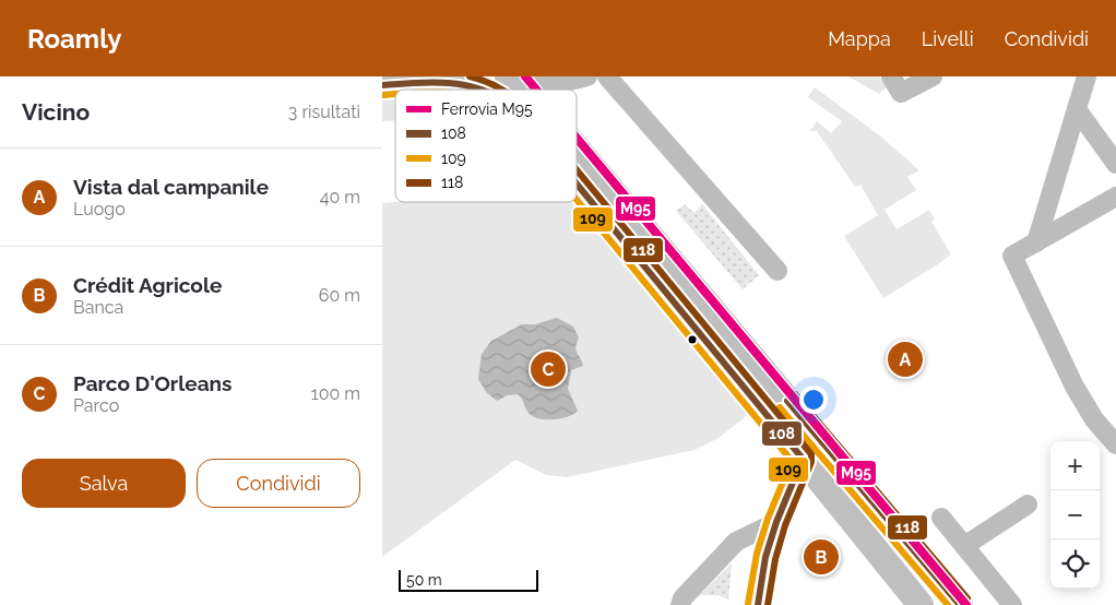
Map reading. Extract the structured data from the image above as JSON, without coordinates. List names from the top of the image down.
{
  "lines": [
    "rail line M95",
    "transit line 118",
    "transit line 108",
    "transit line 109"
  ],
  "legend": [
    "Ferrovia M95",
    "108",
    "109",
    "118"
  ],
  "scale_bar": "50 m",
  "page": {
    "header": "Roamly",
    "nav": ["Mappa", "Livelli", "Condividi"],
    "heading": ["Vicino", "3 risultati"],
    "list": [
      {
        "mark": "A",
        "name": "Vista dal campanile",
        "note": "Luogo",
        "value": "40 m"
      },
      {
        "mark": "B",
        "name": "Crédit Agricole",
        "note": "Banca",
        "value": "60 m"
      },
      {
        "mark": "C",
        "name": "Parco D'Orleans",
        "note": "Parco",
        "value": "100 m"
      }
    ],
    "pins": ["A", "C", "B"],
    "map_buttons": ["+", "−"],
    "buttons": ["Salva", "Condividi"],
    "scale": "50 m"
  }
}
